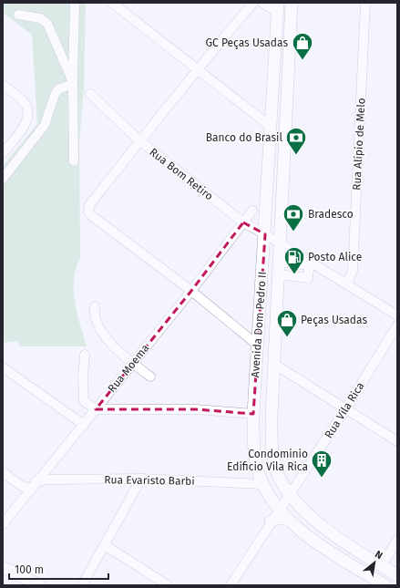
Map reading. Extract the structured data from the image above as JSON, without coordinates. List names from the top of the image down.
{
  "streets": {
    "main road": ["Avenida Dom Pedro II"],
    "street": [
      "Rua Alípio de Melo",
      "Rua Bom Retiro",
      "Rua Moema",
      "Rua Vila Rica",
      "Rua Evaristo Barbi"
    ]
  },
  "crossings": [
    ["Rua Alípio de Melo", "Rua Bom Retiro"],
    ["Rua Bom Retiro", "Avenida Dom Pedro II"],
    ["Rua Bom Retiro", "Rua Moema"],
    ["Avenida Dom Pedro II", "Rua Vila Rica"],
    ["Avenida Dom Pedro II", "Rua Evaristo Barbi"],
    ["Rua Moema", "Rua Evaristo Barbi"]
  ],
  "places": {
    "shop": ["GC Peças Usadas", "Peças Usadas"],
    "bank": ["Banco do Brasil", "Bradesco"],
    "fuel station": ["Posto Alice"],
    "building": ["Condominio Edificio Vila Rica"]
  },
  "scale_bar": "100 m",
  "north": "top right"
}
